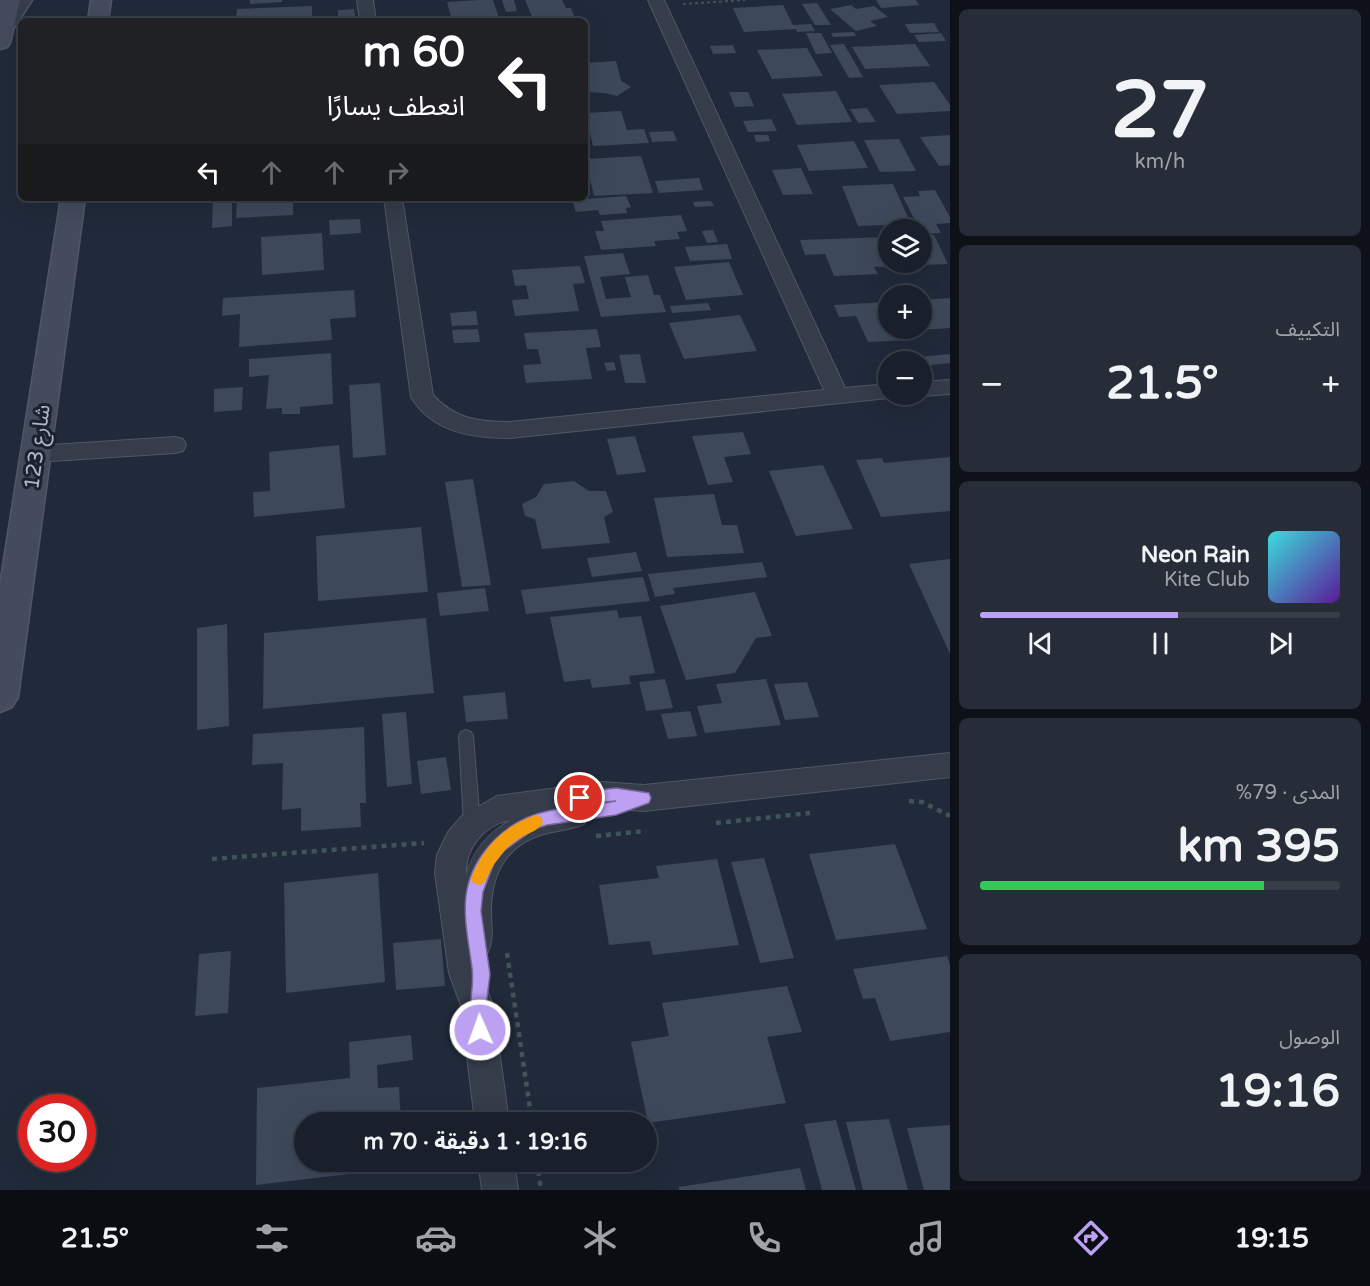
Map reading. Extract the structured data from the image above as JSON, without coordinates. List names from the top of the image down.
{
  "streets": {
    "main road": ["شارع 123"]
  },
  "page": {
    "tile": [
      ["27", "km/h"],
      "التكييف",
      ["المدى · 79%", "395 km"],
      ["الوصول", "19:16"]
    ],
    "turn": ["60 m", "انعطف يسارًا"],
    "map_buttons": ["+", "−"],
    "heat": ["−", "21.5°", "+"],
    "song": ["Neon Rain", "Kite Club"],
    "limit": "30",
    "trip": "19:16 · 1 دقيقة · 70 m",
    "tabs": ["19:15", "21.5°"]
  }
}
